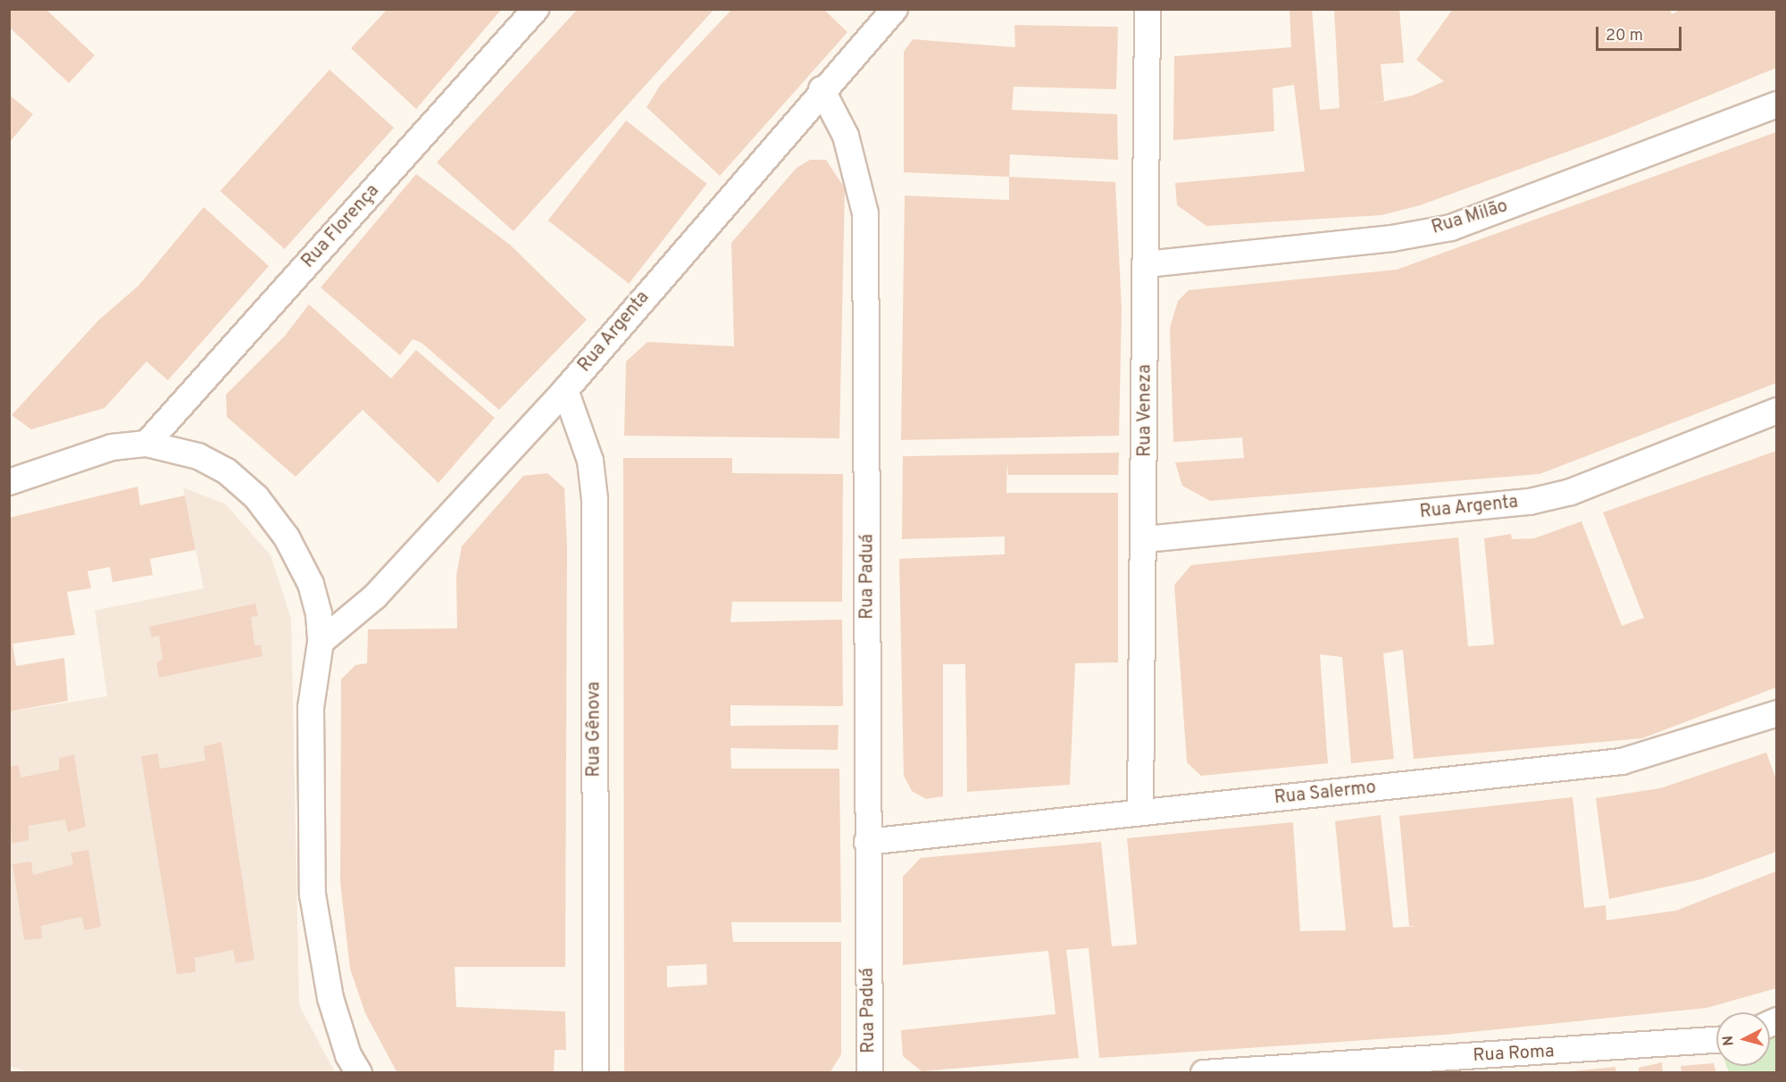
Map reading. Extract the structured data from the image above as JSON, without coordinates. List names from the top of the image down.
{
  "streets": {
    "street": [
      "Rua Milão",
      "Rua Florença",
      "Rua Argenta",
      "Rua Veneza",
      "Rua Paduá",
      "Rua Gênova",
      "Rua Salermo",
      "Rua Roma"
    ]
  },
  "crossings": [
    ["Rua Milão", "Rua Veneza"],
    ["Rua Argenta", "Rua Veneza"],
    ["Rua Argenta", "Rua Paduá"],
    ["Rua Argenta", "Rua Gênova"],
    ["Rua Veneza", "Rua Salermo"],
    ["Rua Paduá", "Rua Salermo"]
  ],
  "scale_bar": "20 m",
  "north": "left"
}
